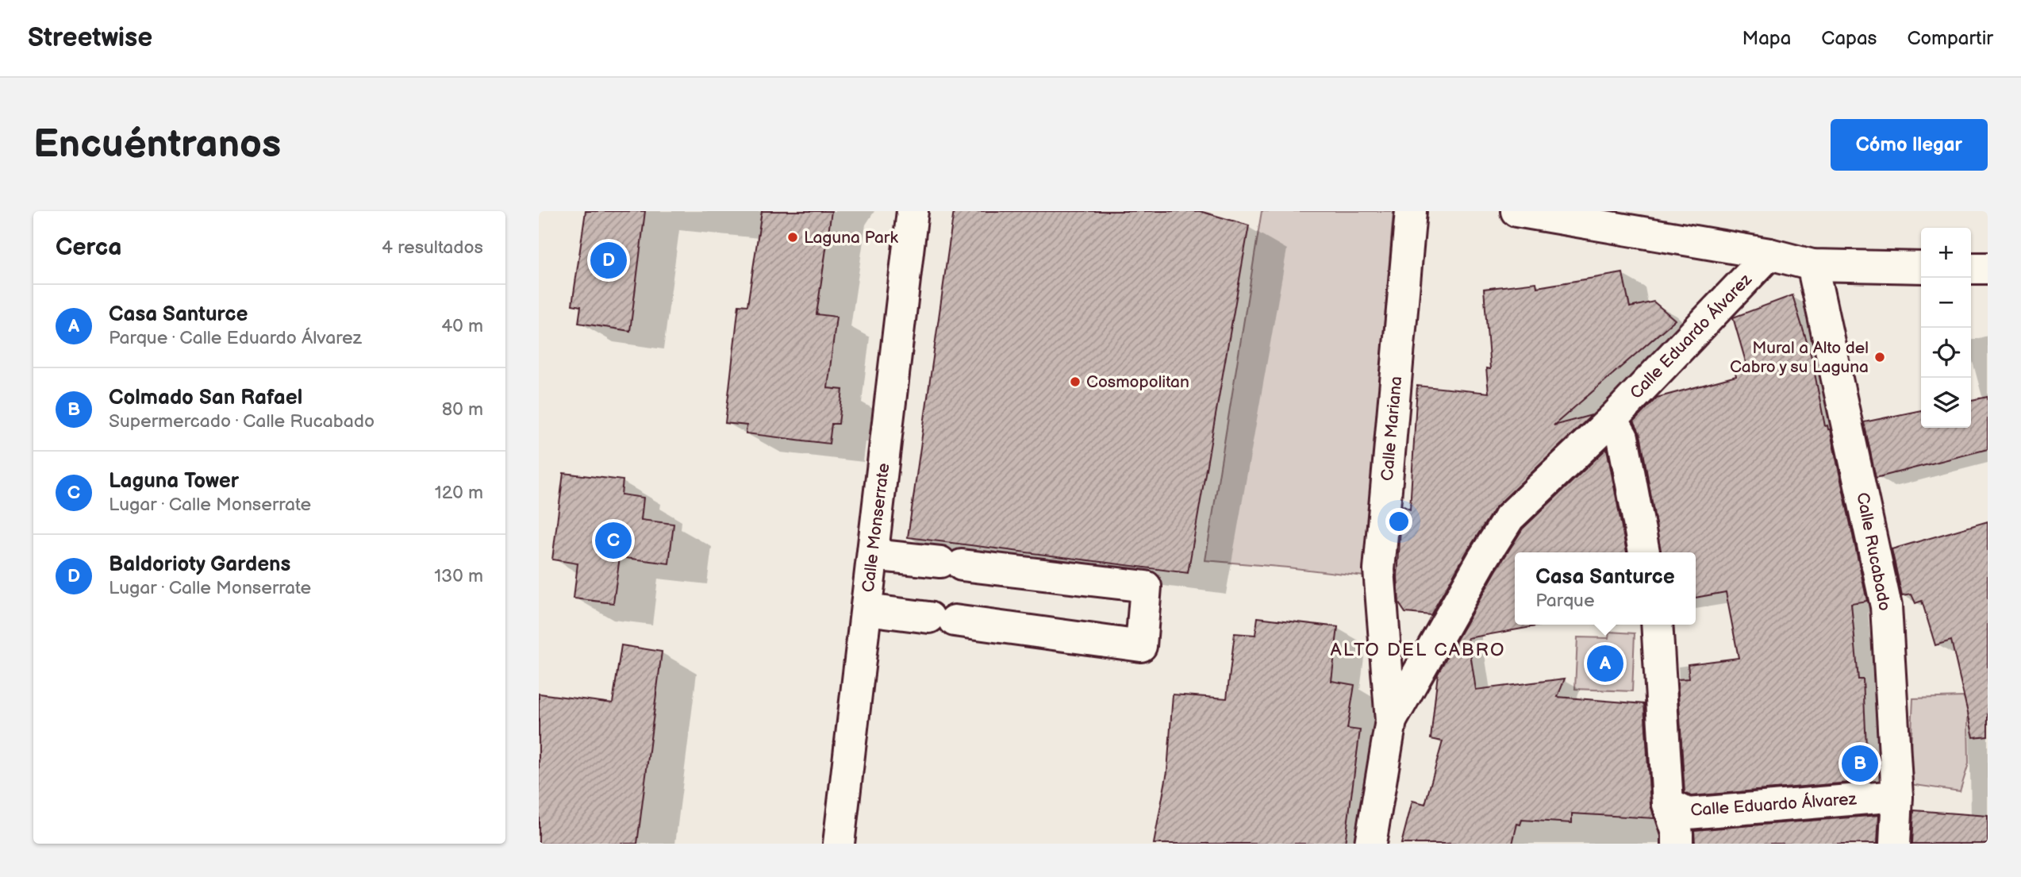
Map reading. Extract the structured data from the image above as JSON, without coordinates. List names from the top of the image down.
{
  "streets": {
    "street": [
      "Calle Eduardo Álvarez",
      "Calle Mariana",
      "Calle Monserrate",
      "Calle Rucabado"
    ]
  },
  "crossings": [
    ["Calle Eduardo Álvarez", "Calle Mariana"],
    ["Calle Eduardo Álvarez", "Calle Rucabado"]
  ],
  "districts": ["ALTO DEL CABRO"],
  "places": ["Laguna Park", "Mural a Alto del Cabro y su Laguna", "Cosmopolitan"],
  "page": {
    "header": "Streetwise",
    "nav": ["Mapa", "Capas", "Compartir"],
    "buttons": "Cómo llegar",
    "title": "Encuéntranos",
    "heading": ["Cerca", "4 resultados"],
    "map_buttons": ["+", "−"],
    "pins": [
      "D",
      "C",
      "A",
      "B"
    ],
    "list": [
      {
        "mark": "A",
        "name": "Casa Santurce",
        "note": "Parque · Calle Eduardo Álvarez",
        "value": "40 m"
      },
      {
        "mark": "B",
        "name": "Colmado San Rafael",
        "note": "Supermercado · Calle Rucabado",
        "value": "80 m"
      },
      {
        "mark": "C",
        "name": "Laguna Tower",
        "note": "Lugar · Calle Monserrate",
        "value": "120 m"
      },
      {
        "mark": "D",
        "name": "Baldorioty Gardens",
        "note": "Lugar · Calle Monserrate",
        "value": "130 m"
      }
    ],
    "popup": ["Casa Santurce", "Parque"]
  }
}
